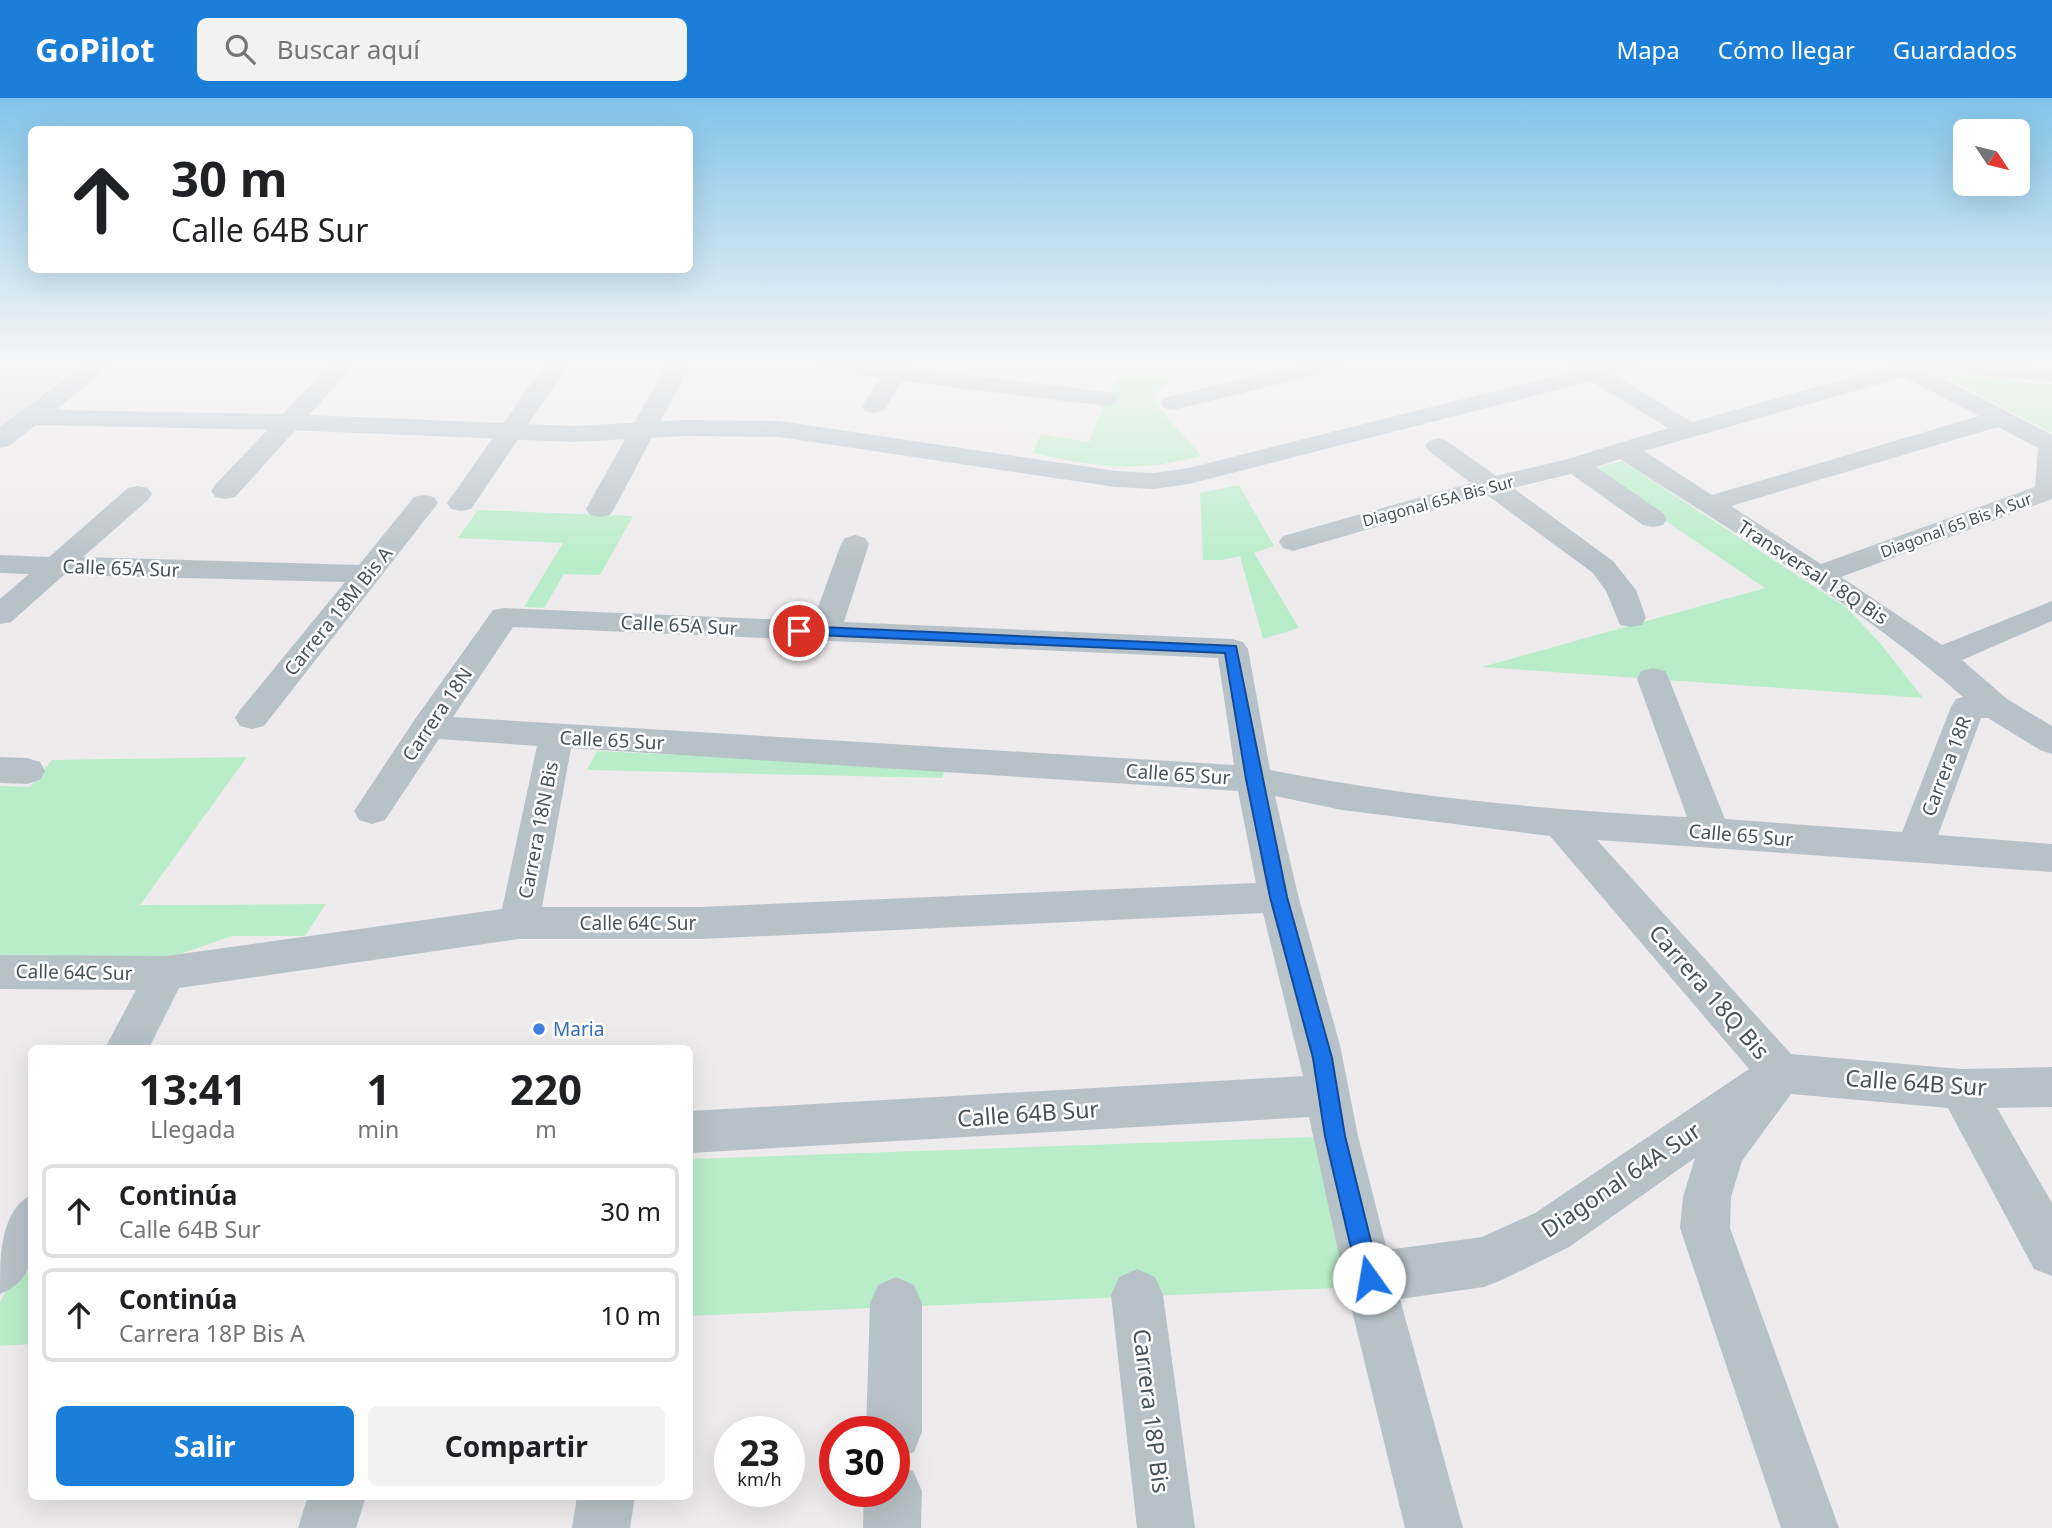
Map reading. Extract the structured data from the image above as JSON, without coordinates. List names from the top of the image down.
{
  "streets": {
    "street": [
      "Diagonal 65A Bis Sur",
      "Diagonal 65 Bis A Sur",
      "Calle 65A Sur",
      "Transversal 18Q Bis",
      "Carrera 18M Bis A",
      "Carrera 18N",
      "Calle 65 Sur",
      "Carrera 18R",
      "Carrera 18N Bis",
      "Calle 64C Sur",
      "Carrera 18Q Bis",
      "Calle 64B Sur",
      "Diagonal 64A Sur",
      "Carrera 18P Bis"
    ]
  },
  "crossings": [
    ["Diagonal 65A Bis Sur", "Transversal 18Q Bis"],
    ["Diagonal 65 Bis A Sur", "Transversal 18Q Bis"],
    ["Calle 65A Sur", "Carrera 18M Bis A"],
    ["Calle 65A Sur", "Carrera 18N"],
    ["Calle 65A Sur", "Calle 65 Sur"],
    ["Transversal 18Q Bis", "Carrera 18R"],
    ["Carrera 18N", "Calle 65 Sur"],
    ["Calle 65 Sur", "Carrera 18R"],
    ["Calle 65 Sur", "Carrera 18N Bis"],
    ["Calle 65 Sur", "Carrera 18Q Bis"],
    ["Carrera 18N Bis", "Calle 64C Sur"],
    ["Carrera 18Q Bis", "Calle 64B Sur"],
    ["Carrera 18Q Bis", "Diagonal 64A Sur"],
    ["Calle 64B Sur", "Diagonal 64A Sur"]
  ],
  "places": ["Maria"],
  "north": "bottom right",
  "page": {
    "header": "GoPilot",
    "search": "Buscar aquí",
    "nav": ["Mapa", "Cómo llegar", "Guardados"],
    "turn": ["30 m", "Calle 64B Sur"],
    "eta": [
      "13:41",
      "Llegada",
      "1",
      "min",
      "220",
      "m"
    ],
    "list": [
      {
        "name": "Continúa",
        "note": "Calle 64B Sur",
        "value": "30 m"
      },
      {
        "name": "Continúa",
        "note": "Carrera 18P Bis A",
        "value": "10 m"
      }
    ],
    "buttons": ["Salir", "Compartir"],
    "speed": "23 km/h",
    "limit": "30"
  }
}
